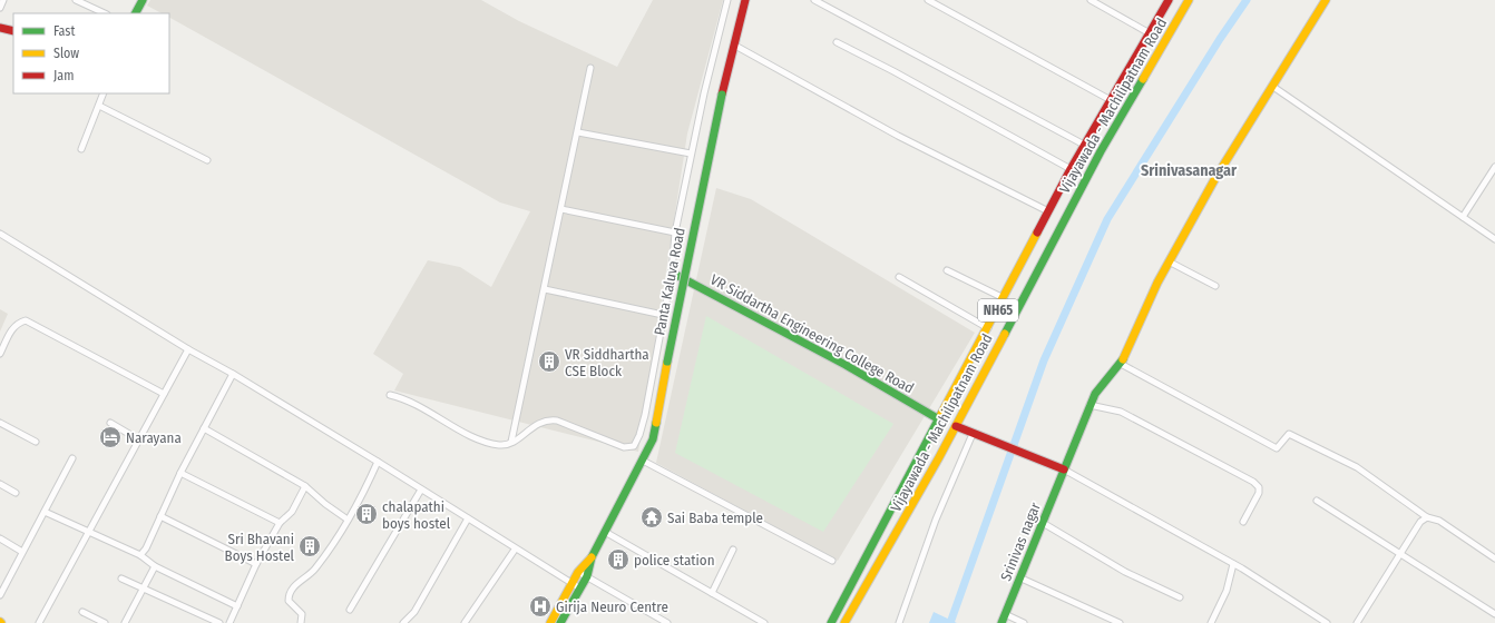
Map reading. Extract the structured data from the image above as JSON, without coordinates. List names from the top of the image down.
{
  "streets": {
    "main road": [
      "Vijayawada - Machilipatnam Road",
      "Panta Kaluva Road",
      "NH65",
      "VR Siddartha Engineering College Road",
      "Srinivas nagar"
    ]
  },
  "crossings": [
    ["Vijayawada - Machilipatnam Road", "VR Siddartha Engineering College Road"]
  ],
  "districts": ["Srinivasanagar"],
  "places": {
    "building": [
      "VR Siddhartha CSE Block",
      "chalapathi boys hostel",
      "Sri Bhavani Boys Hostel",
      "police station"
    ],
    "hotel": ["Narayana"],
    "temple": ["Sai Baba temple"],
    "hospital": ["Girija Neuro Centre"]
  },
  "legend": ["Fast", "Slow", "Jam"]
}
